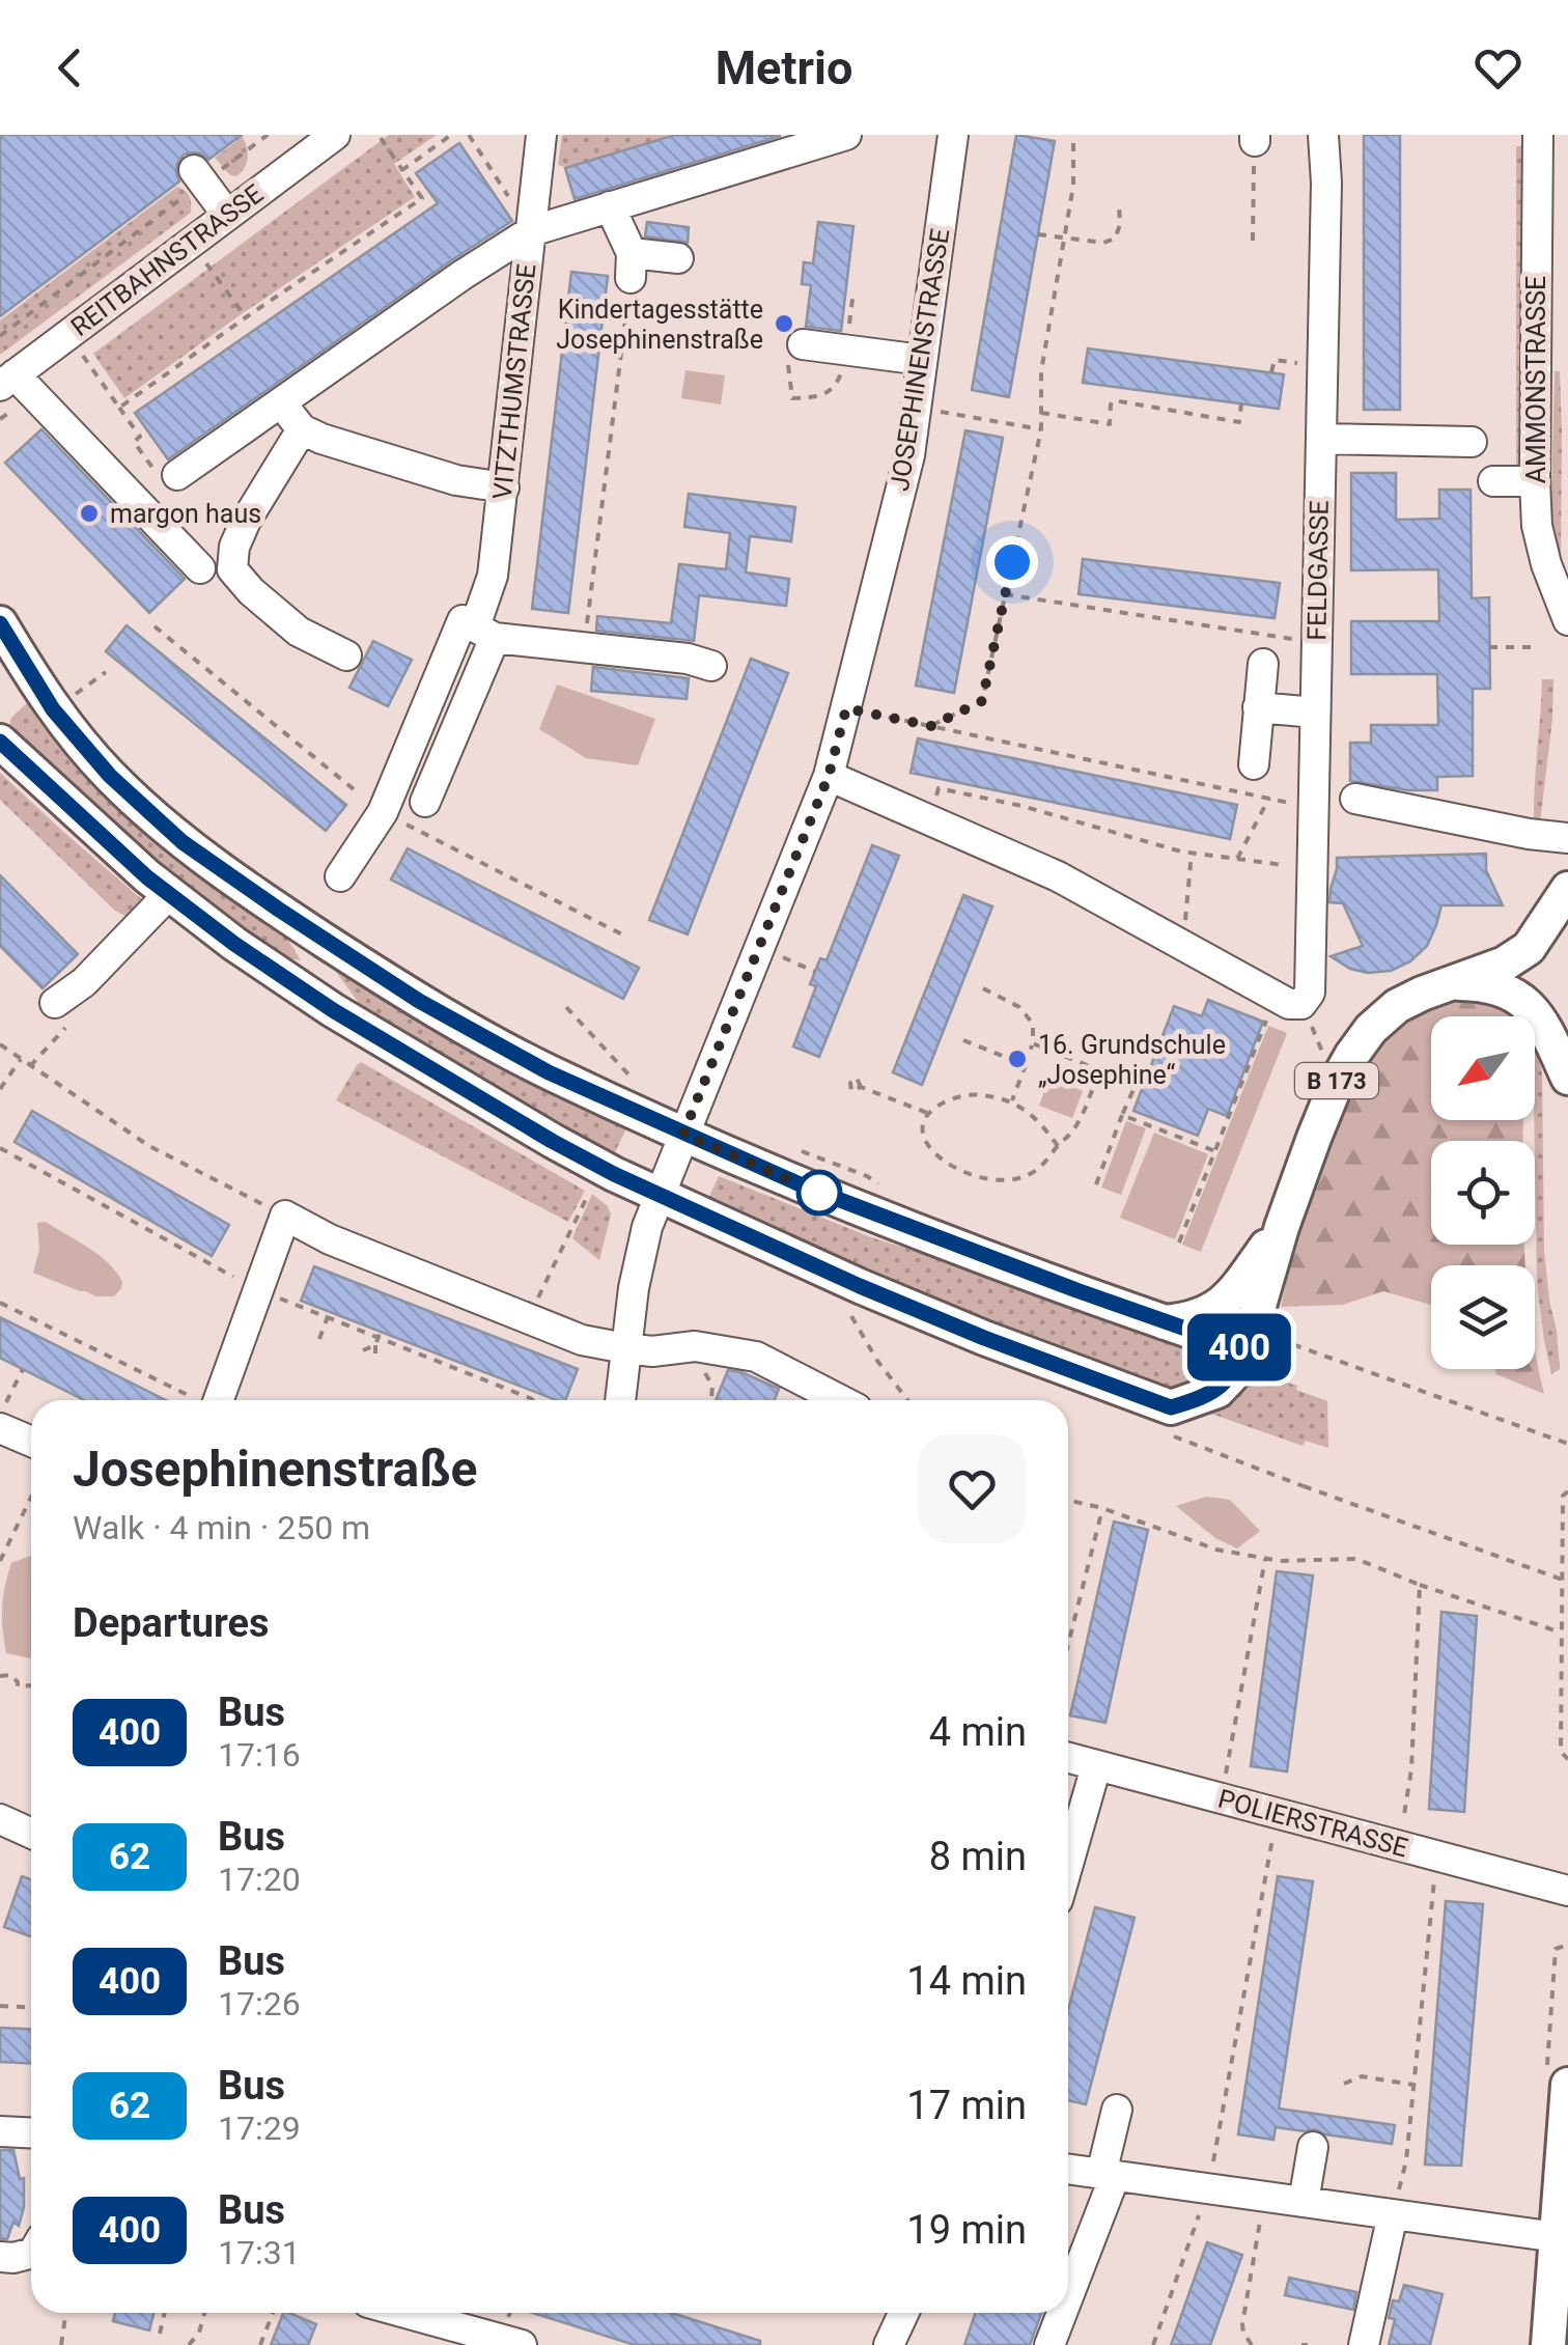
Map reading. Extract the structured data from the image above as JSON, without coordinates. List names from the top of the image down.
{
  "streets": {
    "main road": ["B 173"],
    "street": [
      "REITBAHNSTRASSE",
      "JOSEPHINENSTRASSE",
      "AMMONSTRASSE",
      "VITZTHUMSTRASSE",
      "FELDGASSE",
      "POLIERSTRASSE"
    ]
  },
  "places": ["Kindertagesstätte Josephinenstraße", "margon haus", "16. Grundschule „Josephine“"],
  "lines": ["bus line 400"],
  "north": "bottom left",
  "page": {
    "header": "Metrio",
    "on_map": "400",
    "heading": [
      ["Josephinenstraße", "Walk · 4 min · 250 m"],
      "Departures"
    ],
    "list": [
      {
        "mark": "400",
        "name": "Bus",
        "note": "17:16",
        "value": "4 min"
      },
      {
        "mark": "62",
        "name": "Bus",
        "note": "17:20",
        "value": "8 min"
      },
      {
        "mark": "400",
        "name": "Bus",
        "note": "17:26",
        "value": "14 min"
      },
      {
        "mark": "62",
        "name": "Bus",
        "note": "17:29",
        "value": "17 min"
      },
      {
        "mark": "400",
        "name": "Bus",
        "note": "17:31",
        "value": "19 min"
      }
    ]
  }
}
